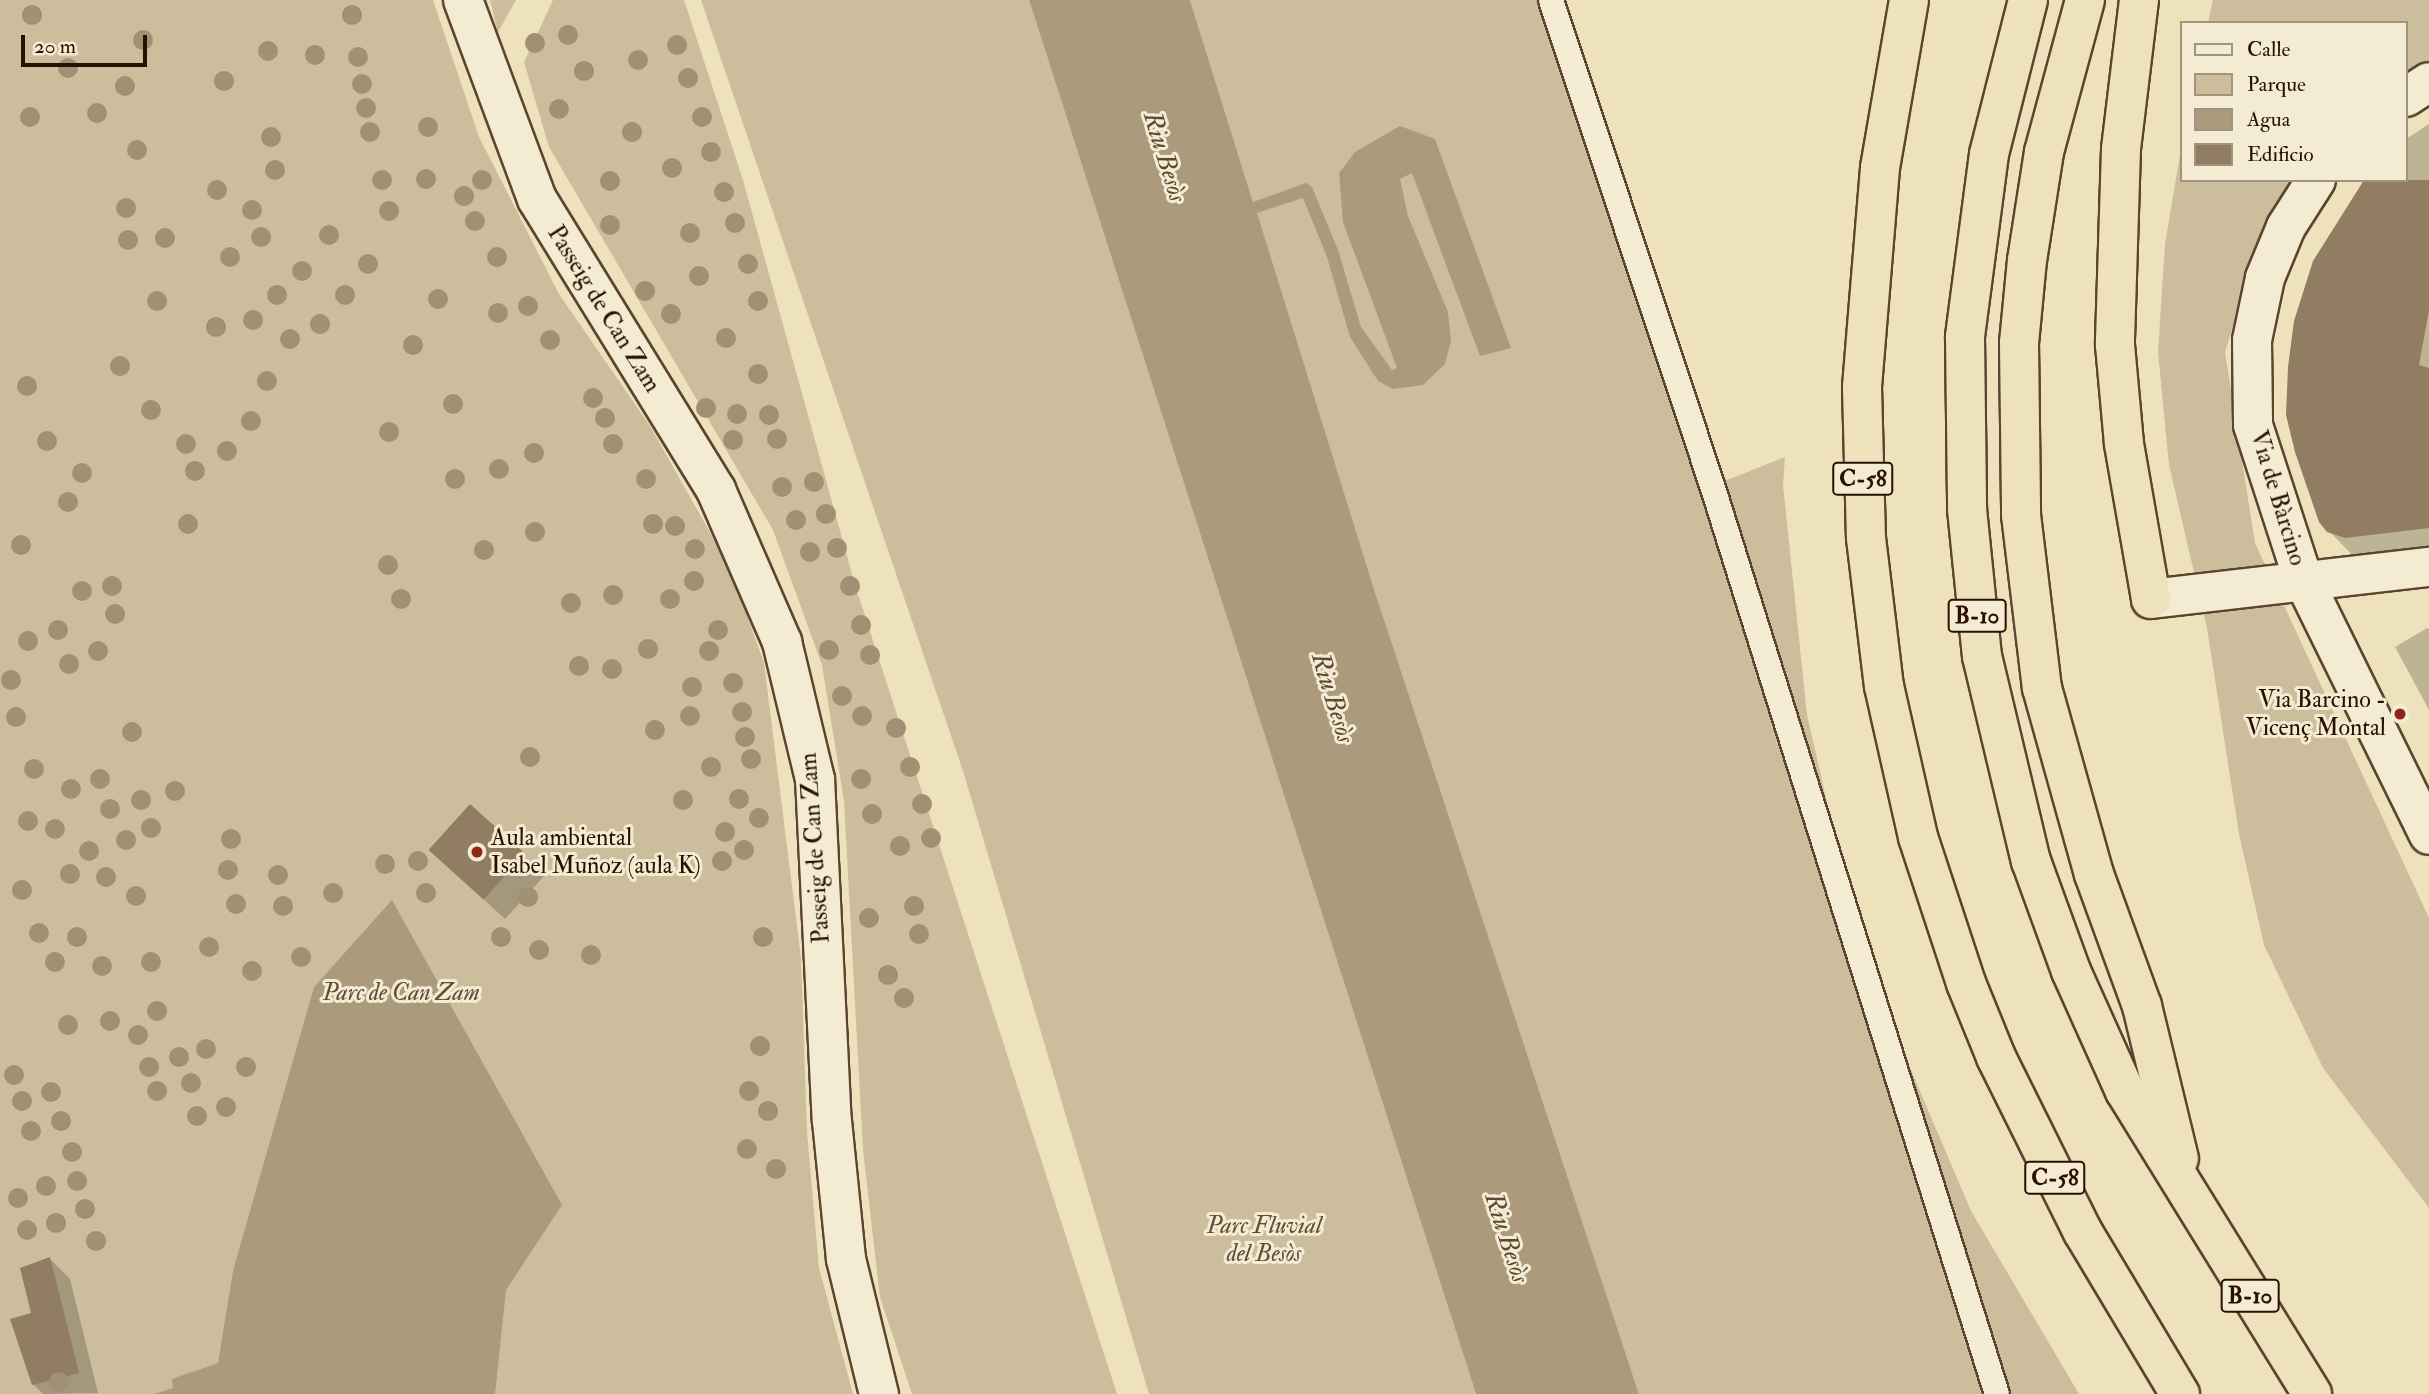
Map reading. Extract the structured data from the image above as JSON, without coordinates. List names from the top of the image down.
{
  "streets": {
    "highway": ["C-58", "B-10"],
    "street": ["Passeig de Can Zam", "Via de Bàrcino"]
  },
  "water": ["Riu Besòs"],
  "parks": ["Parc de Can Zam", "Parc Fluvial del Besòs"],
  "places": ["Via Barcino - Vicenç Montal", "Aula ambiental Isabel Muñoz (aula K)"],
  "legend": [
    "Calle",
    "Parque",
    "Agua",
    "Edificio"
  ],
  "scale_bar": "20 m"
}
